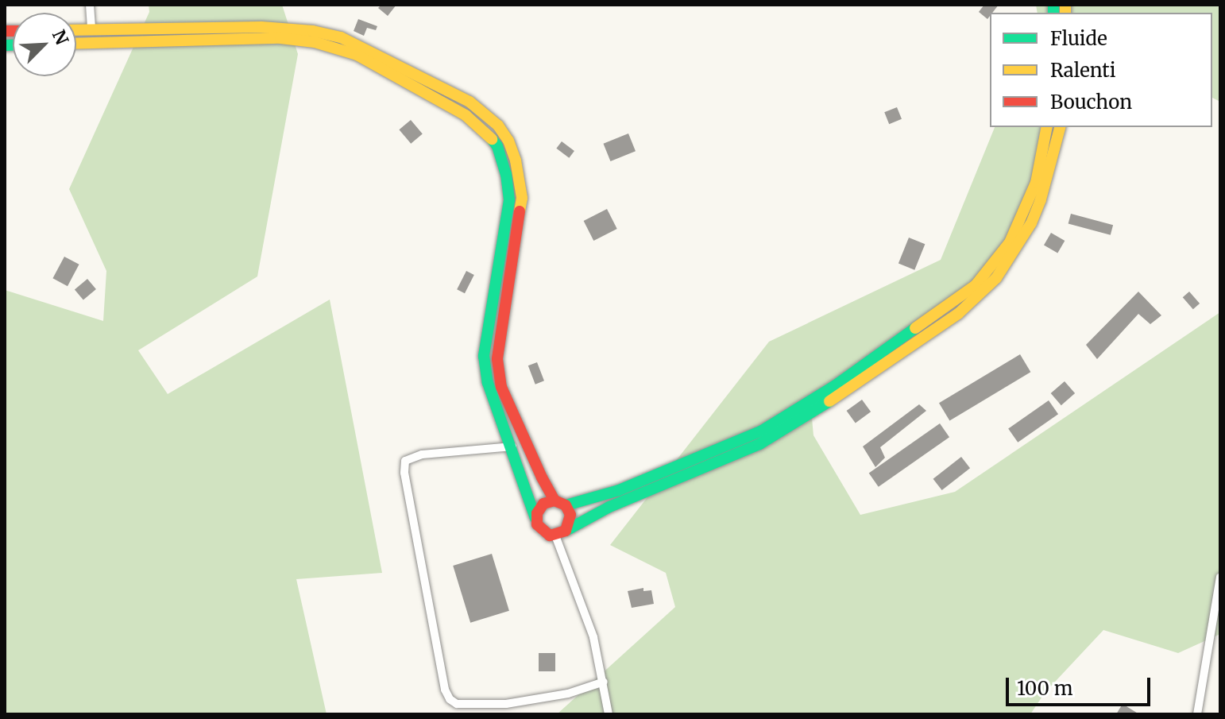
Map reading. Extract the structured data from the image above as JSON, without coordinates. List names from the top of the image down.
{
  "legend": ["Fluide", "Ralenti", "Bouchon"],
  "scale_bar": "100 m",
  "north": "top right"
}
